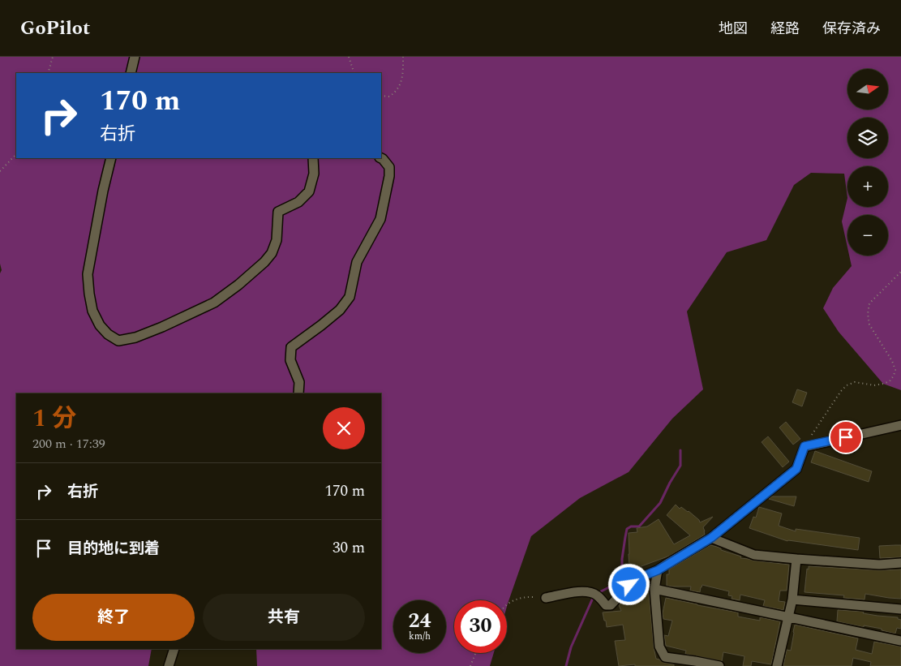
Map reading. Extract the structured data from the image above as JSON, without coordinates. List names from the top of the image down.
{
  "north": "right",
  "page": {
    "header": "GoPilot",
    "nav": ["地図", "経路", "保存済み"],
    "map_buttons": ["+", "−"],
    "turn": ["170 m", "右折"],
    "heading": ["1 分", "200 m · 17:39"],
    "list": [
      {
        "name": "右折",
        "value": "170 m"
      },
      {
        "name": "目的地に到着",
        "value": "30 m"
      }
    ],
    "buttons": ["終了", "共有"],
    "speed": "24 km/h",
    "limit": "30"
  }
}
